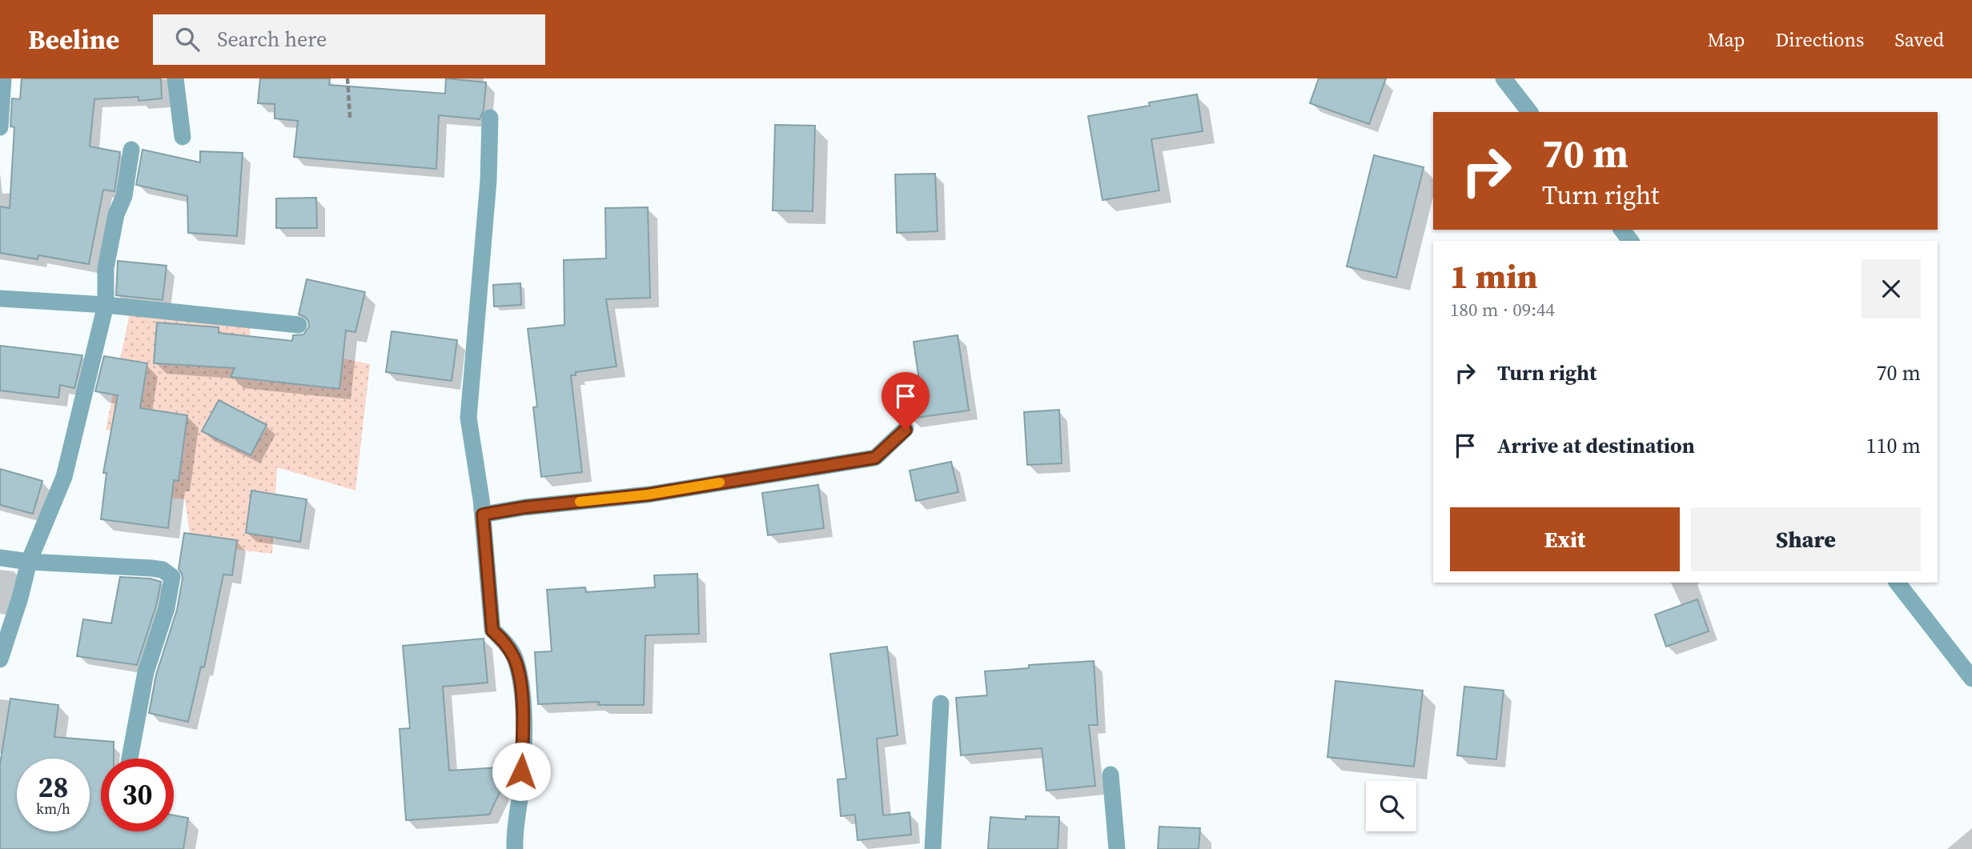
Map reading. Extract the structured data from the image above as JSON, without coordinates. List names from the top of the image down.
{
  "page": {
    "header": "Beeline",
    "search": "Search here",
    "nav": ["Map", "Directions", "Saved"],
    "turn": ["70 m", "Turn right"],
    "heading": ["1 min", "180 m · 09:44"],
    "list": [
      {
        "name": "Turn right",
        "value": "70 m"
      },
      {
        "name": "Arrive at destination",
        "value": "110 m"
      }
    ],
    "buttons": ["Exit", "Share"],
    "speed": "28 km/h",
    "limit": "30"
  }
}
